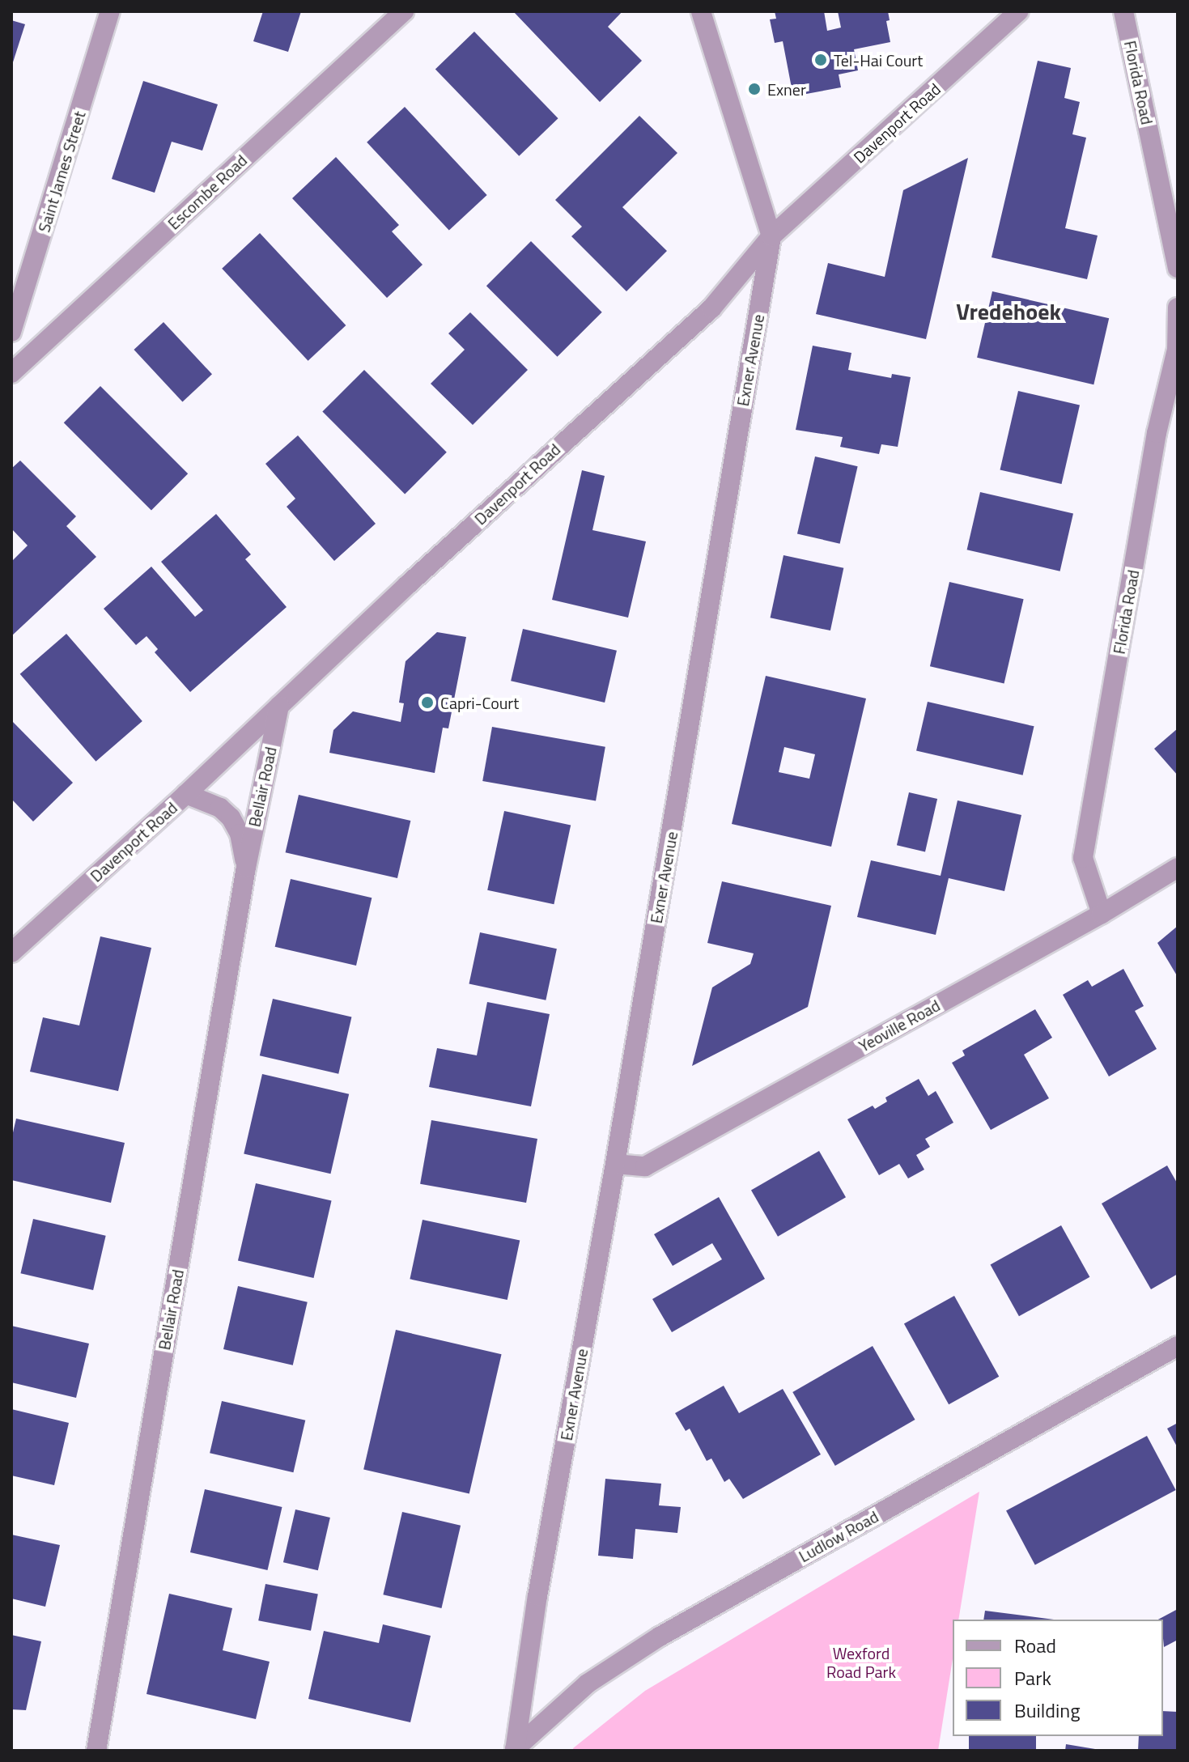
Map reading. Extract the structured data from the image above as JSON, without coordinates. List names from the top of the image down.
{
  "streets": {
    "street": [
      "Florida Road",
      "Davenport Road",
      "Saint James Street",
      "Escombe Road",
      "Exner Avenue",
      "Bellair Road",
      "Yeoville Road",
      "Ludlow Road"
    ]
  },
  "crossings": [
    ["Florida Road", "Yeoville Road"],
    ["Davenport Road", "Exner Avenue"],
    ["Davenport Road", "Bellair Road"],
    ["Exner Avenue", "Yeoville Road"],
    ["Exner Avenue", "Ludlow Road"]
  ],
  "districts": ["Vredehoek"],
  "parks": ["Wexford Road Park"],
  "places": ["Tel-Hai Court", "Exner", "Capri-Court"],
  "legend": ["Road", "Park", "Building"]
}
